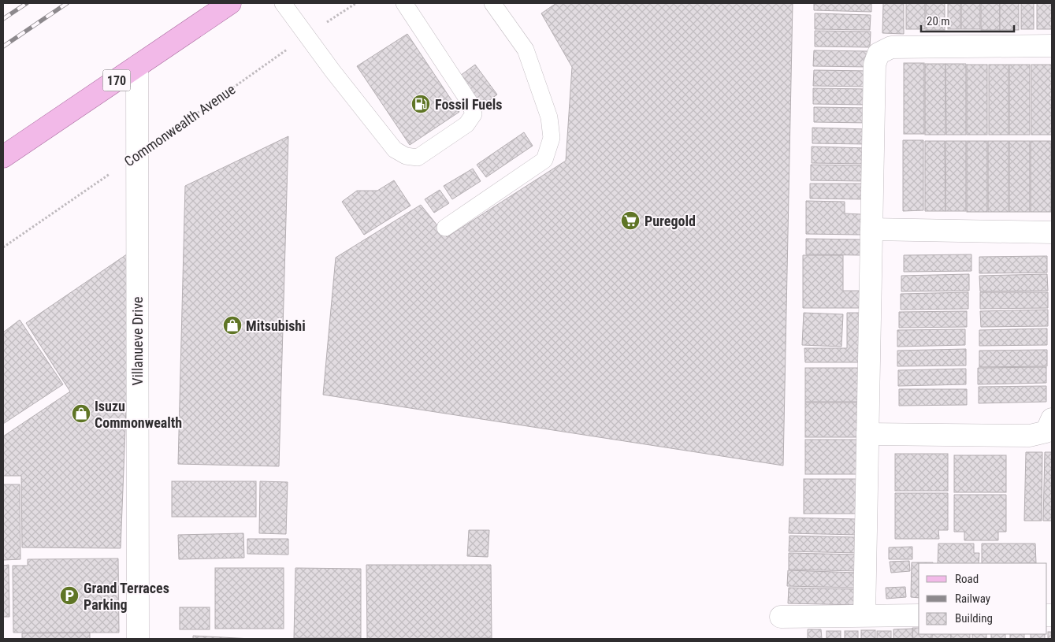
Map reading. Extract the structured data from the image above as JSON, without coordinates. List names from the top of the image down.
{
  "streets": {
    "main road": ["170"],
    "street": ["Villanueve Drive"],
    "path": ["Commonwealth Avenue"]
  },
  "crossings": [
    ["170", "Villanueve Drive"],
    ["Commonwealth Avenue", "Villanueve Drive"]
  ],
  "places": {
    "fuel station": ["Fossil Fuels"],
    "supermarket": ["Puregold"],
    "shop": ["Mitsubishi", "Isuzu Commonwealth"],
    "parking": ["Grand Terraces Parking"]
  },
  "legend": ["Road", "Railway", "Building"],
  "scale_bar": "20 m"
}
